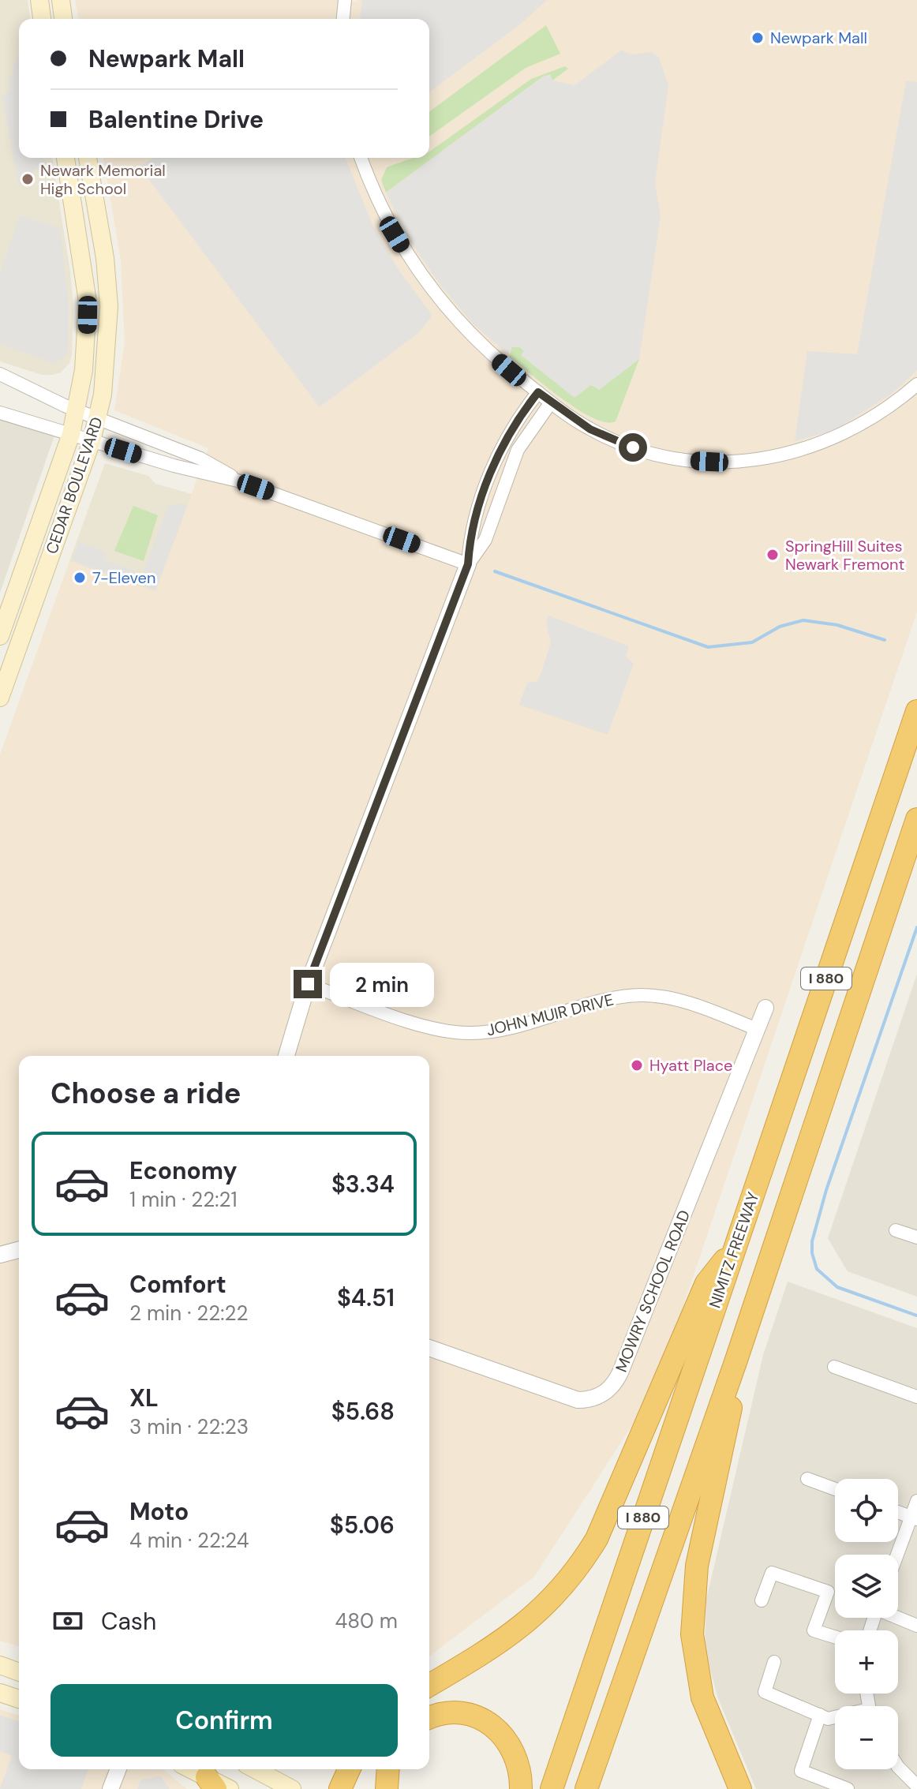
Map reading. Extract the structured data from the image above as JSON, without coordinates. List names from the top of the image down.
{
  "streets": {
    "highway": ["I 880", "NIMITZ FREEWAY"],
    "main road": ["CEDAR BOULEVARD"],
    "street": ["JOHN MUIR DRIVE", "MOWRY SCHOOL ROAD"]
  },
  "crossings": [
    ["JOHN MUIR DRIVE", "MOWRY SCHOOL ROAD"]
  ],
  "places": [
    "Newpark Mall",
    "Newark Memorial High School",
    "SpringHill Suites Newark Fremont",
    "7-Eleven",
    "Hyatt Place"
  ],
  "page": {
    "banner": ["Newpark Mall", "Balentine Drive"],
    "bubble": "2 min",
    "heading": "Choose a ride",
    "list": [
      {
        "name": "Economy",
        "note": "1 min · 22:21",
        "value": "$3.34"
      },
      {
        "name": "Comfort",
        "note": "2 min · 22:22",
        "value": "$4.51"
      },
      {
        "name": "XL",
        "note": "3 min · 22:23",
        "value": "$5.68"
      },
      {
        "name": "Moto",
        "note": "4 min · 22:24",
        "value": "$5.06"
      }
    ],
    "map_buttons": ["+", "−"],
    "pay": ["Cash", "480 m"],
    "buttons": "Confirm"
  }
}
